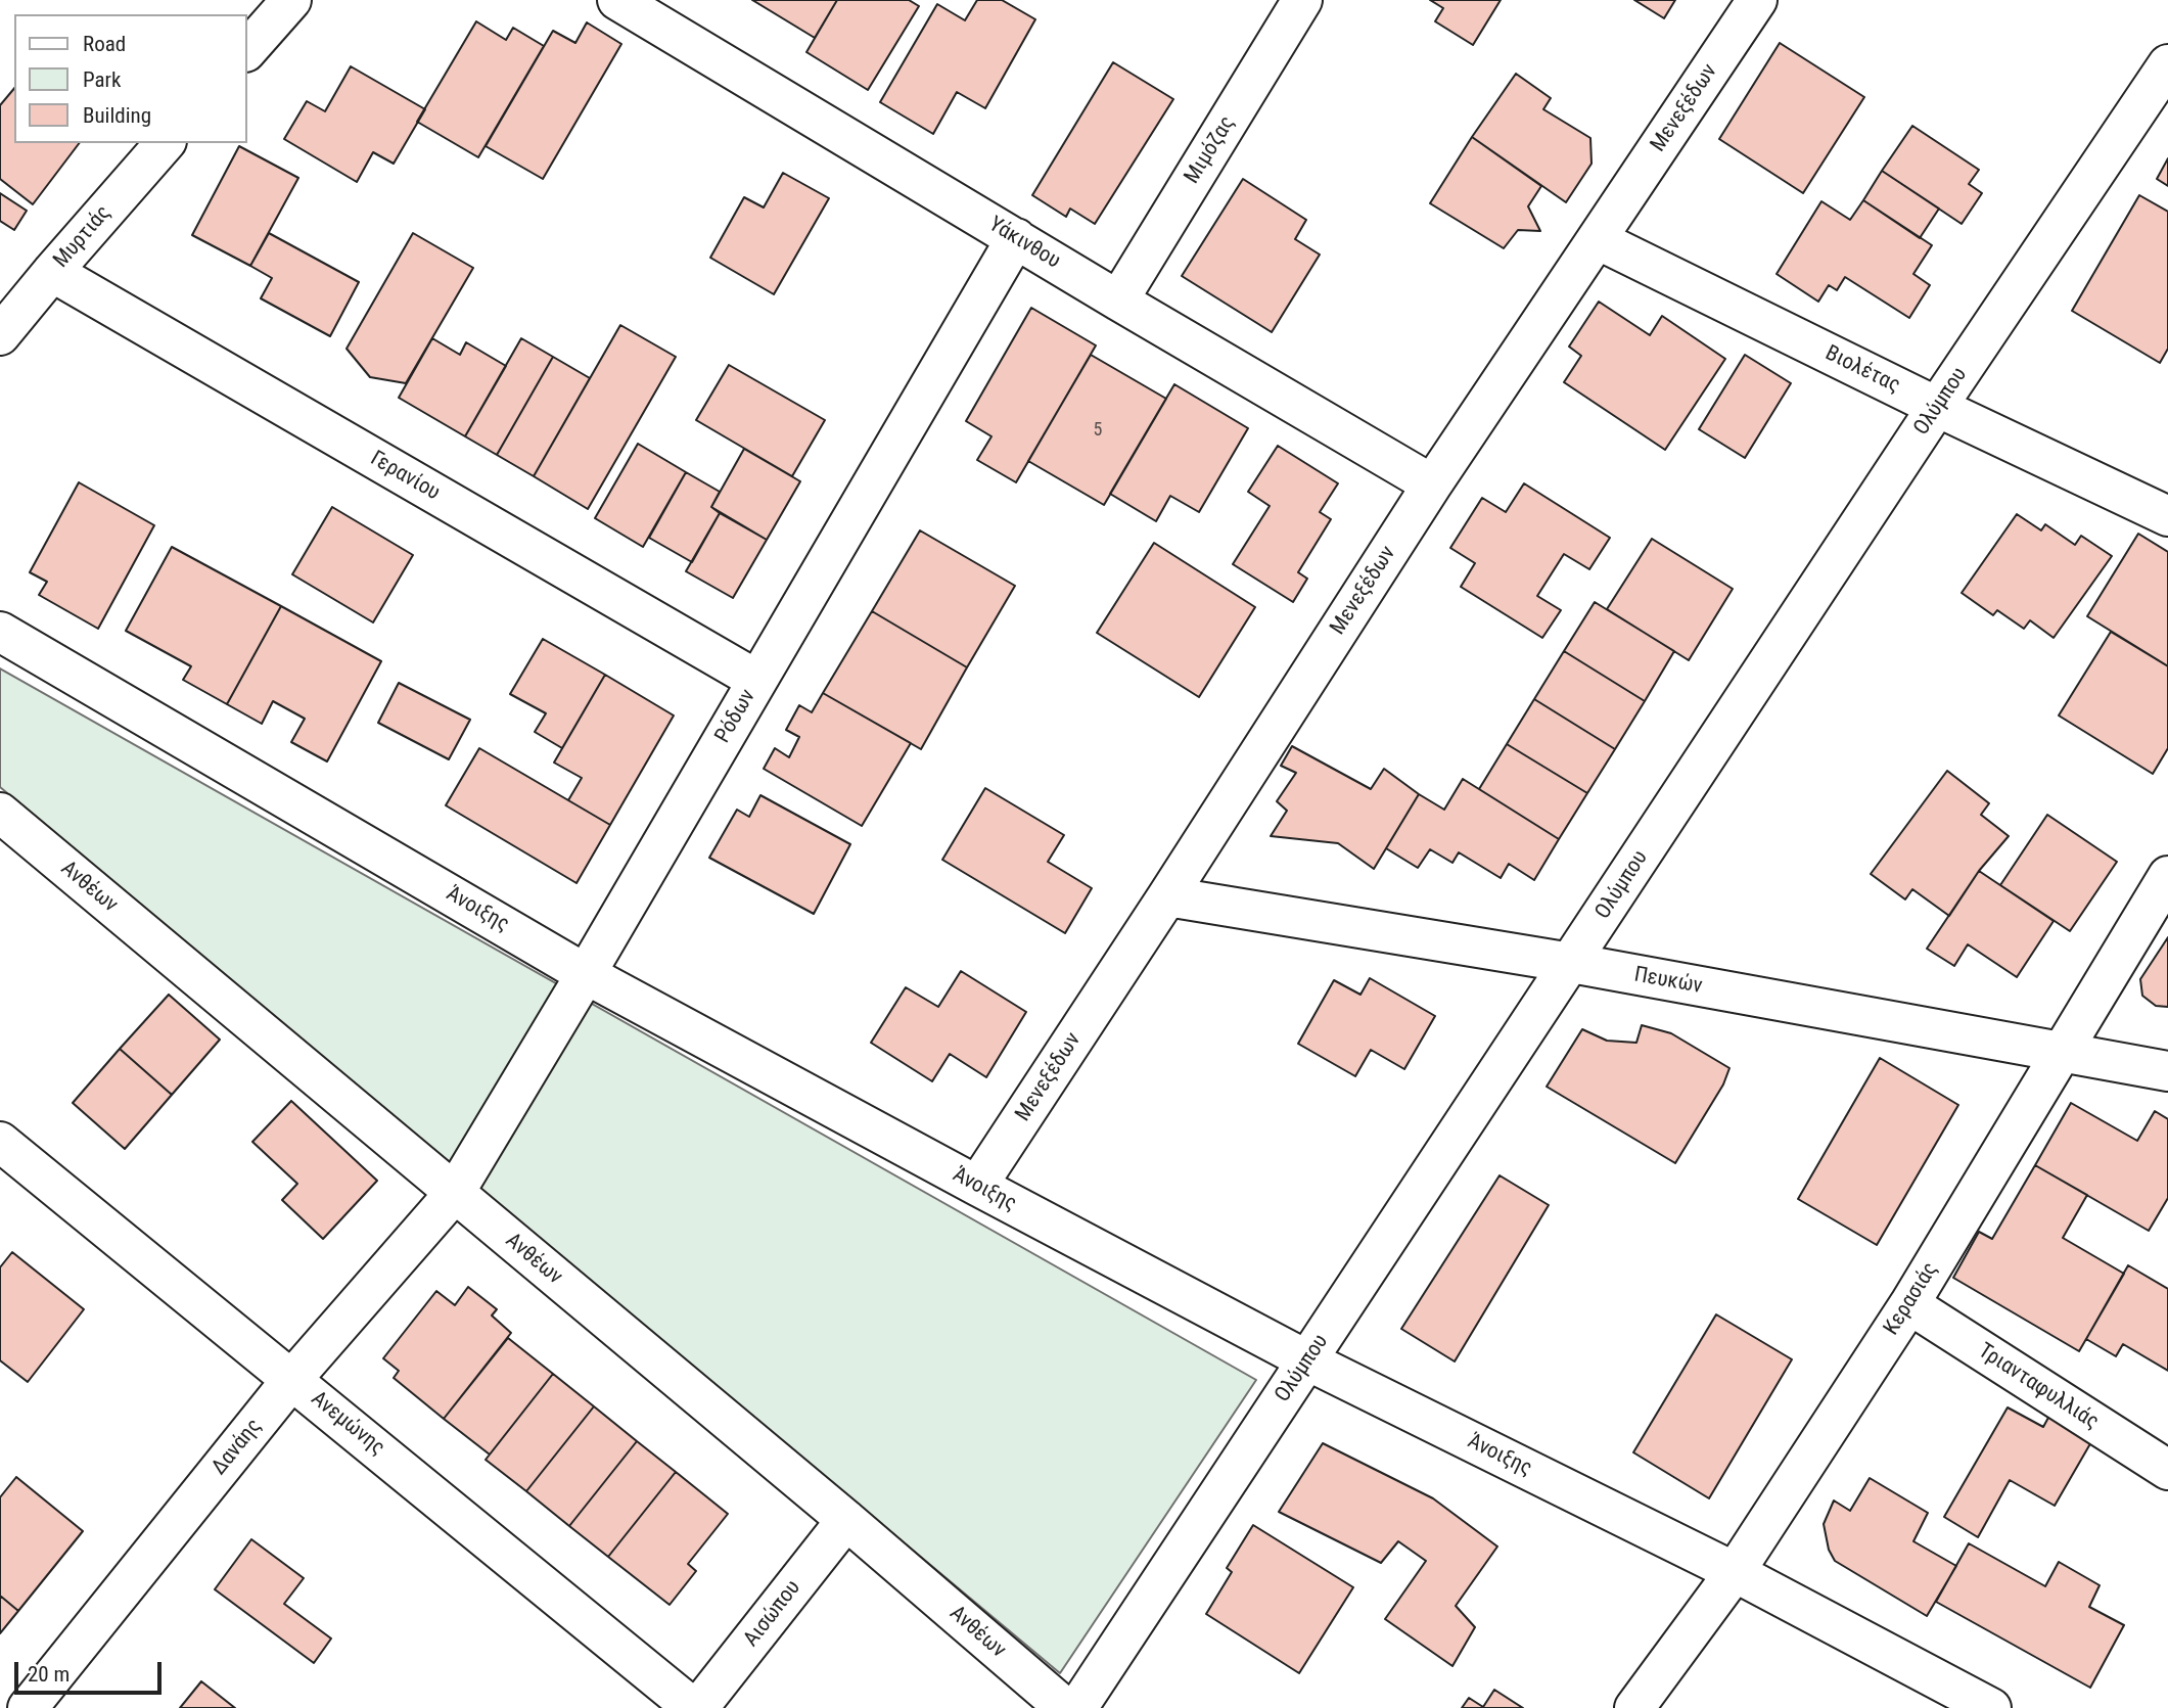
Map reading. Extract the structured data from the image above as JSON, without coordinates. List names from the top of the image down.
{
  "streets": {
    "street": [
      "Μενεξέδων",
      "Μιμόζας",
      "Μυρτιάς",
      "Υάκινθου",
      "Βιολέτας",
      "Ολύμπου",
      "Γερανίου",
      "Ρόδων",
      "Ανθέων",
      "Άνοιξης",
      "Πευκών",
      "Κερασιάς",
      "Τριανταφυλλιάς",
      "Ανεμώνης",
      "Δανάης",
      "Αισώπου"
    ]
  },
  "crossings": [
    ["Μενεξέδων", "Υάκινθου"],
    ["Μενεξέδων", "Βιολέτας"],
    ["Μενεξέδων", "Άνοιξης"],
    ["Μενεξέδων", "Πευκών"],
    ["Μιμόζας", "Υάκινθου"],
    ["Μυρτιάς", "Γερανίου"],
    ["Υάκινθου", "Ρόδων"],
    ["Βιολέτας", "Ολύμπου"],
    ["Ολύμπου", "Άνοιξης"],
    ["Ολύμπου", "Πευκών"],
    ["Γερανίου", "Ρόδων"],
    ["Ρόδων", "Ανθέων"],
    ["Ρόδων", "Άνοιξης"],
    ["Ρόδων", "Δανάης"],
    ["Ανθέων", "Δανάης"],
    ["Ανθέων", "Αισώπου"],
    ["Άνοιξης", "Κερασιάς"],
    ["Πευκών", "Κερασιάς"],
    ["Κερασιάς", "Τριανταφυλλιάς"],
    ["Ανεμώνης", "Δανάης"]
  ],
  "house_numbers": ["5"],
  "legend": ["Road", "Park", "Building"],
  "scale_bar": "20 m"
}
